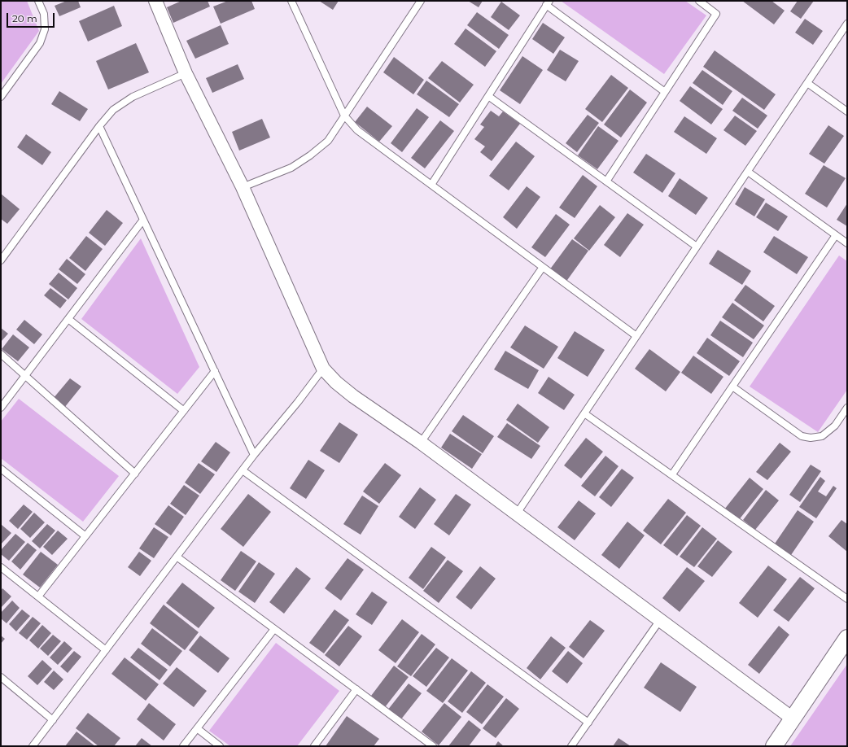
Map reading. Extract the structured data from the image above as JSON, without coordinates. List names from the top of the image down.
{
  "scale_bar": "20 m"
}
